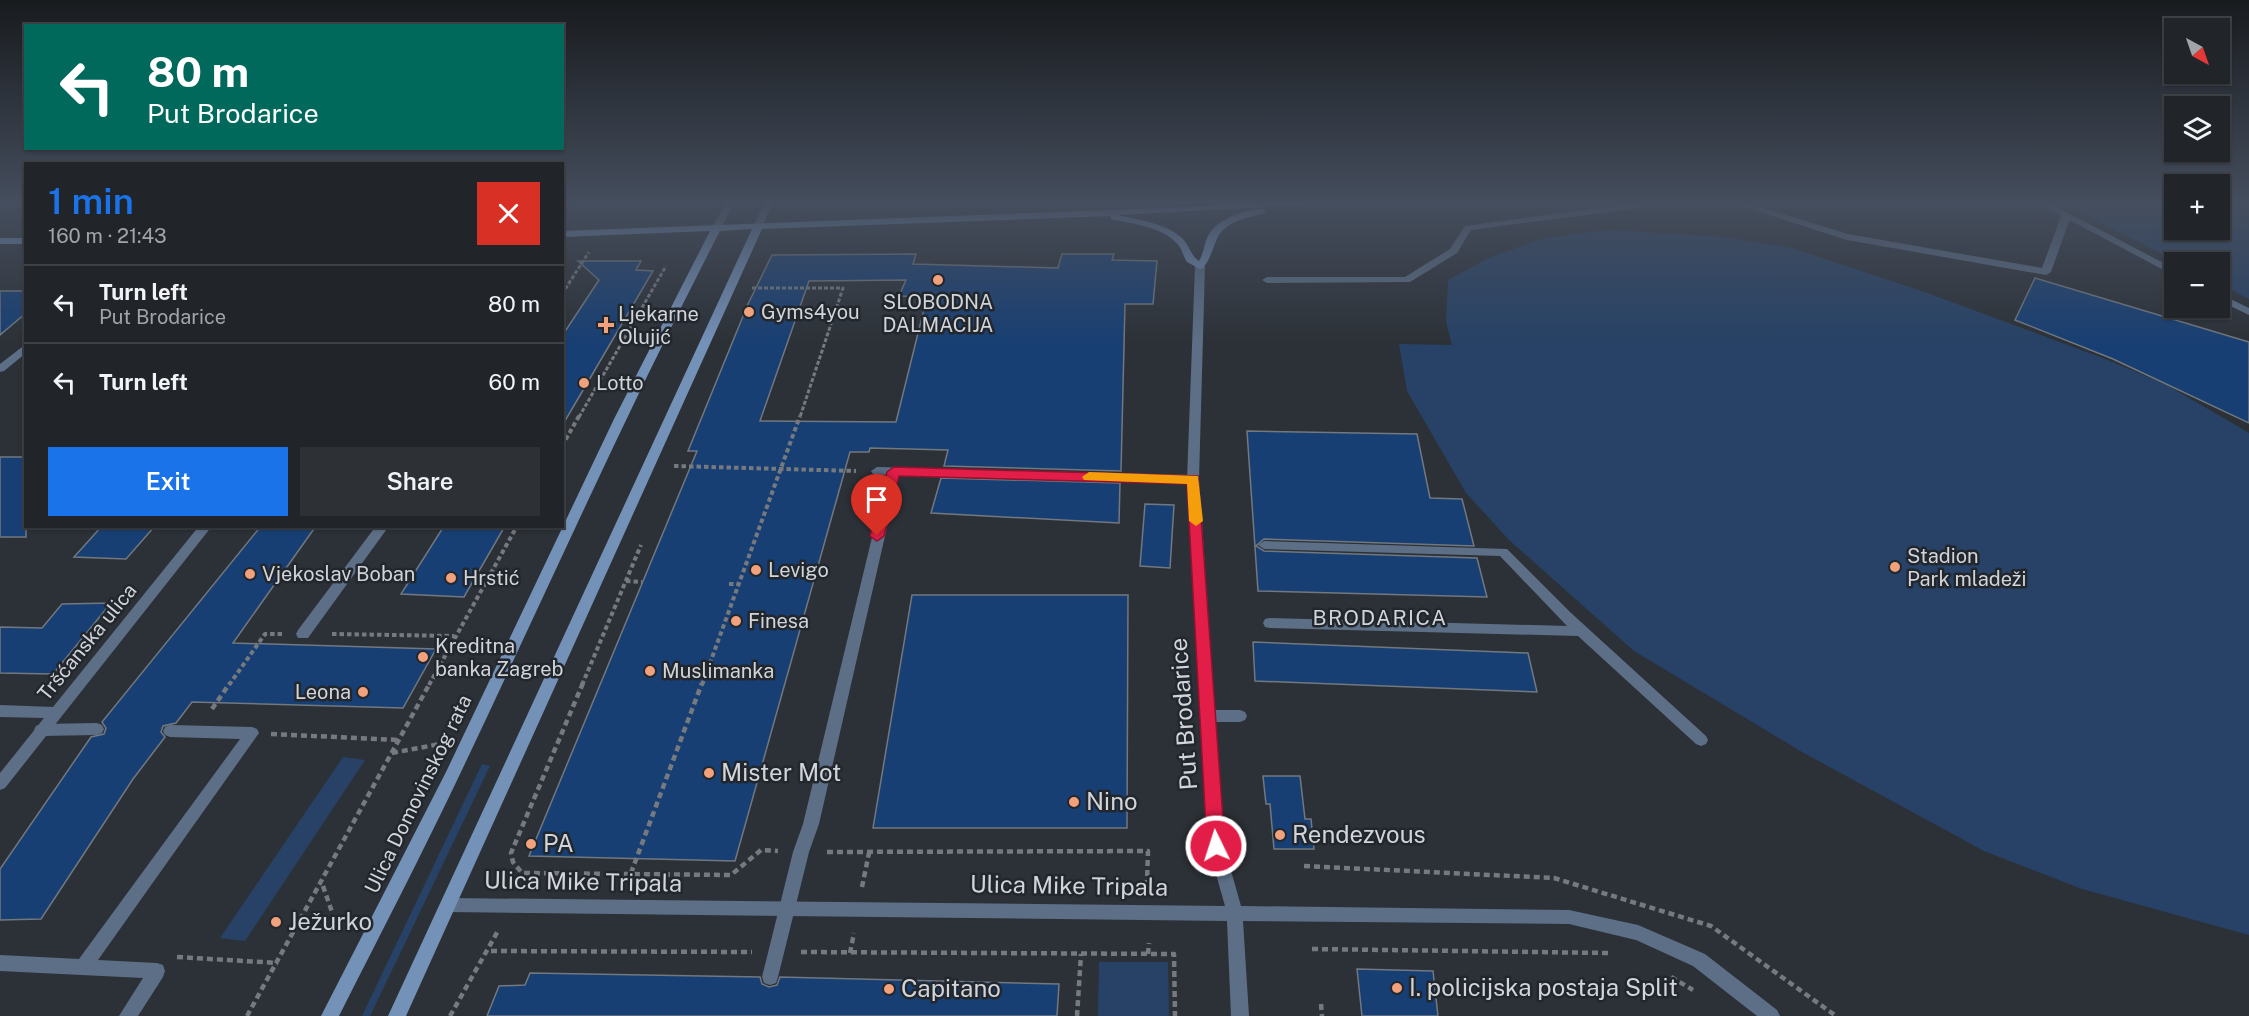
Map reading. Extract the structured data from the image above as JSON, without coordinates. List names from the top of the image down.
{
  "streets": {
    "main road": ["Ulica Domovinskog rata"],
    "street": ["Tršćanska ulica", "Put Brodarice", "Ulica Mike Tripala"]
  },
  "crossings": [
    ["Put Brodarice", "Ulica Mike Tripala"]
  ],
  "districts": ["BRODARICA"],
  "places": {
    "other": [
      "SLOBODNA DALMACIJA",
      "Gyms4you",
      "Lotto",
      "Stadion Park mladeži",
      "Levigo",
      "Vjekoslav Boban",
      "Hrstić",
      "Finesa",
      "Kreditna banka Zagreb",
      "Muslimanka",
      "Leona",
      "Mister Mot",
      "Nino",
      "Rendezvous",
      "PA",
      "Ježurko",
      "I. policijska postaja Split",
      "Capitano"
    ],
    "health": ["Ljekarne Olujić"]
  },
  "north": "bottom right",
  "page": {
    "map_buttons": ["+", "−"],
    "turn": ["80 m", "Put Brodarice"],
    "heading": ["1 min", "160 m · 21:43"],
    "list": [
      {
        "name": "Turn left",
        "note": "Put Brodarice",
        "value": "80 m"
      },
      {
        "name": "Turn left",
        "value": "60 m"
      }
    ],
    "buttons": ["Exit", "Share"]
  }
}
